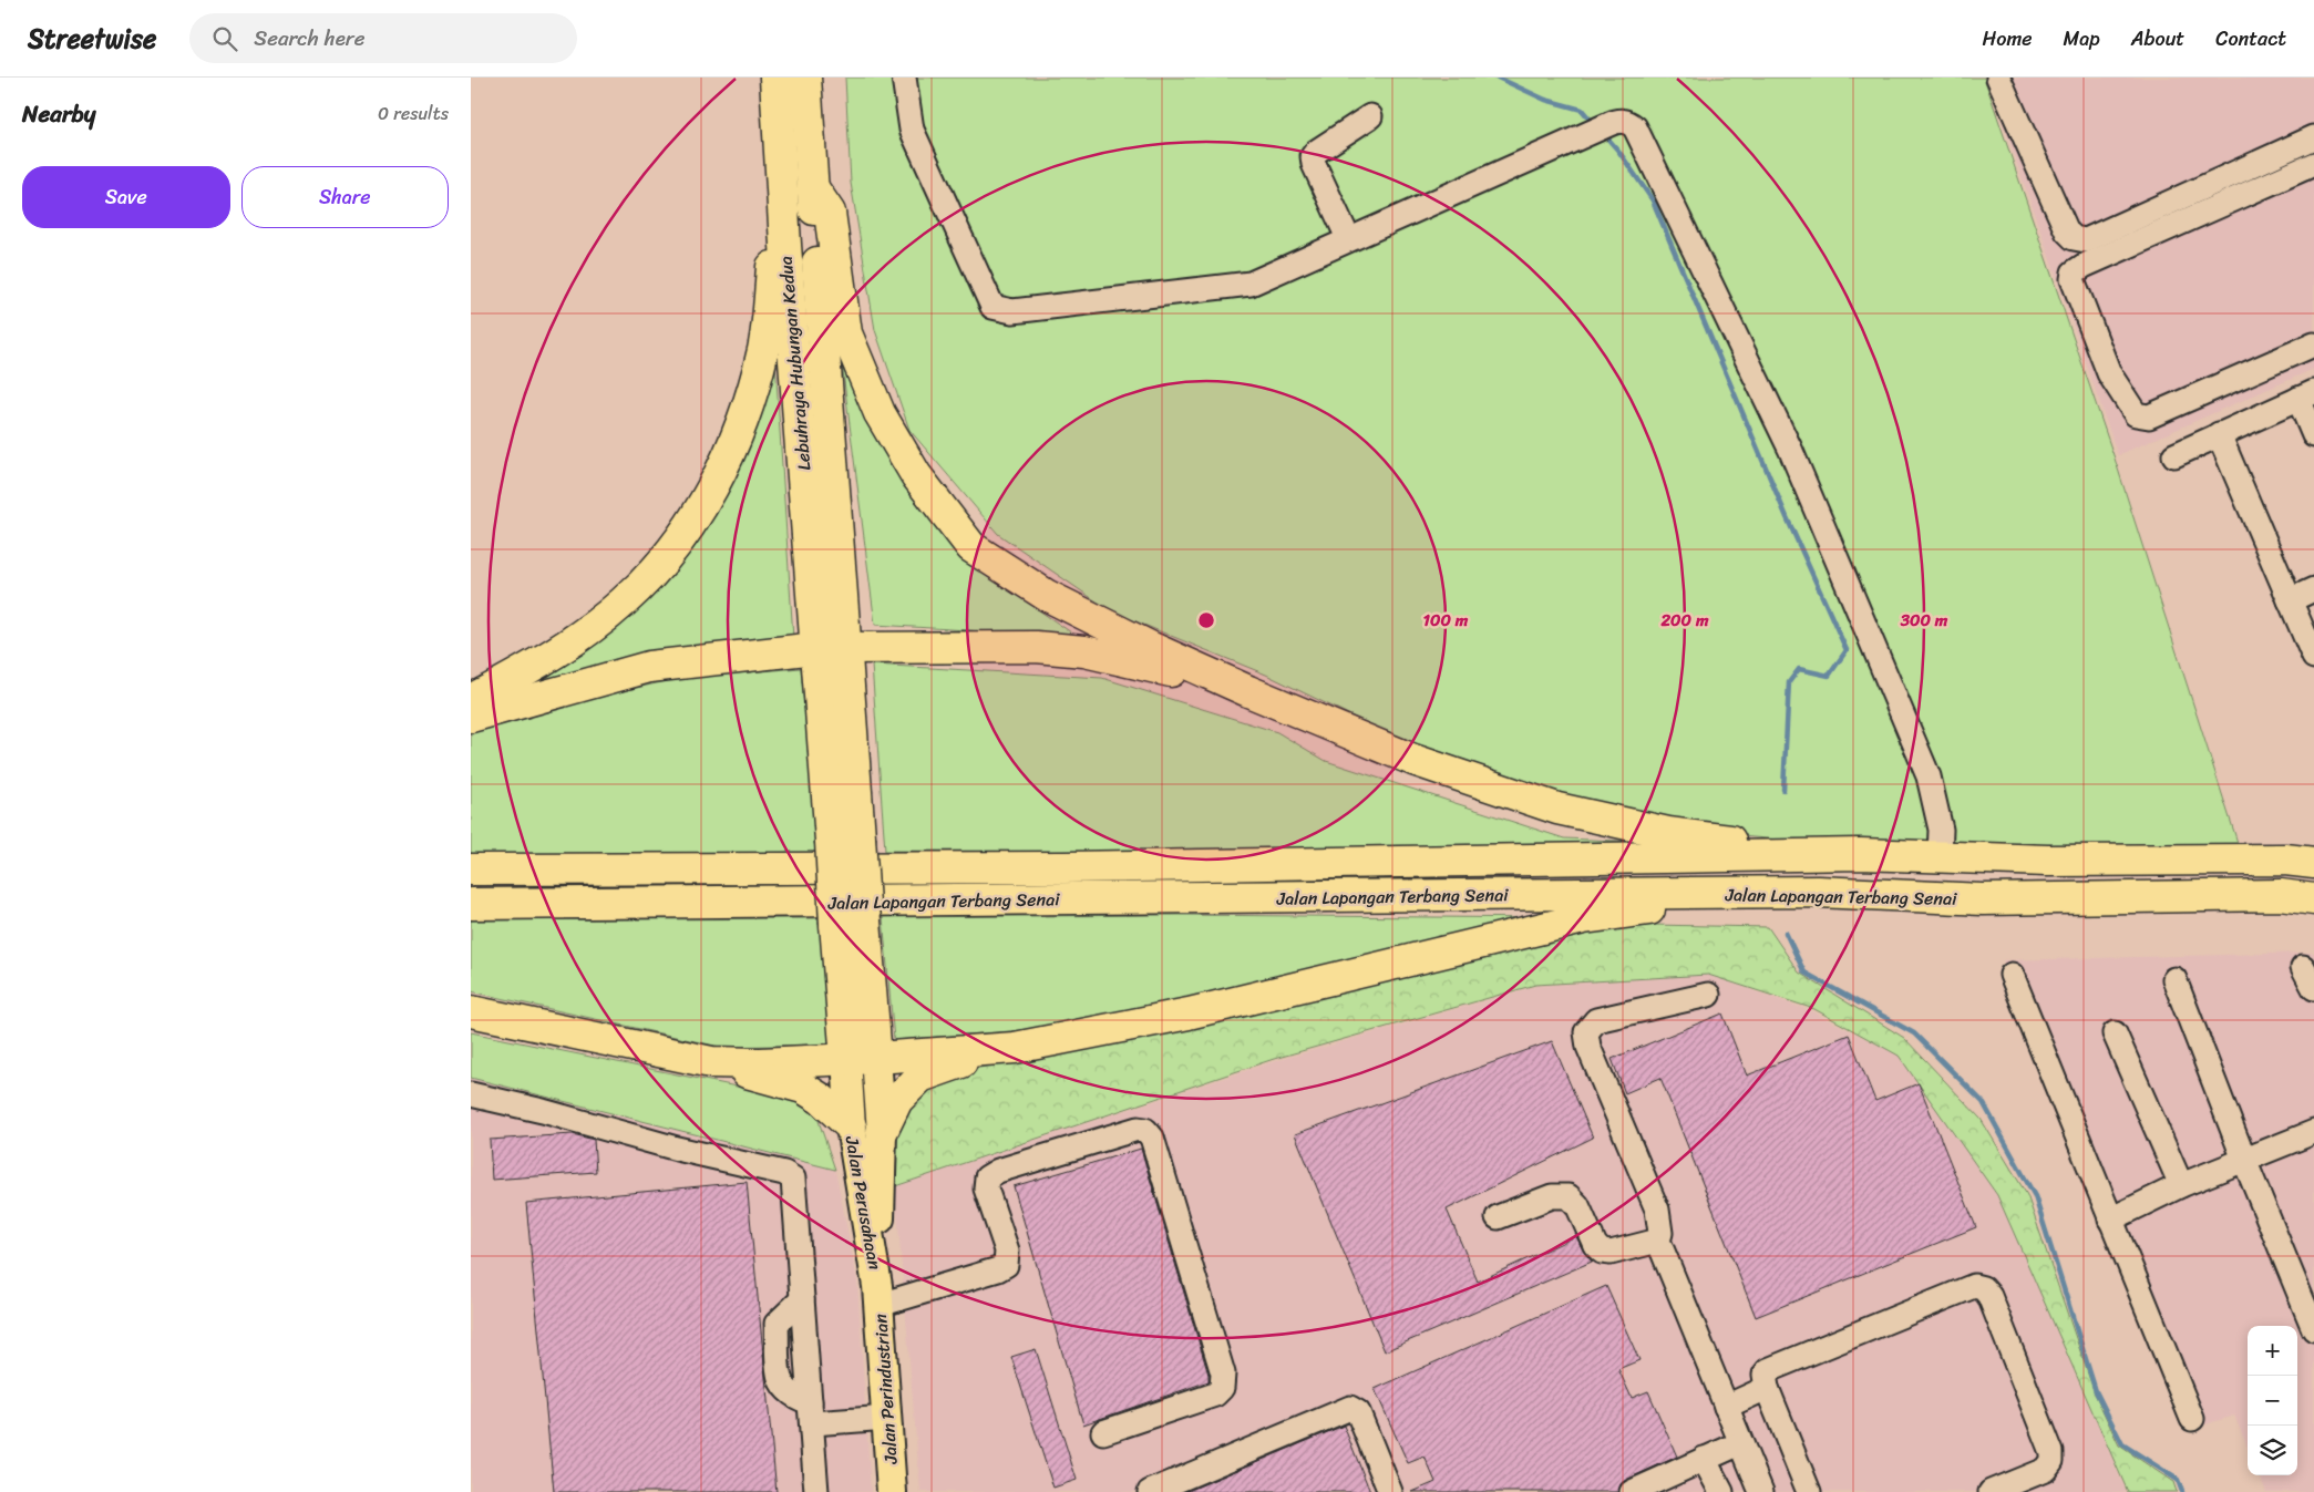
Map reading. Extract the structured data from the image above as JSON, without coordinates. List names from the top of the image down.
{
  "streets": {
    "highway": ["Lebuhraya Hubungan Kedua", "Jalan Lapangan Terbang Senai"],
    "main road": ["Jalan Perusahaan", "Jalan Perindustrian"]
  },
  "crossings": [
    ["Jalan Perusahaan", "Jalan Perindustrian"]
  ],
  "page": {
    "header": "Streetwise",
    "search": "Search here",
    "nav": [
      "Home",
      "Map",
      "About",
      "Contact"
    ],
    "heading": ["Nearby", "0 results"],
    "buttons": ["Save", "Share"],
    "map_buttons": ["+", "−"]
  },
  "rings": ["100 m", "200 m", "300 m"]
}
